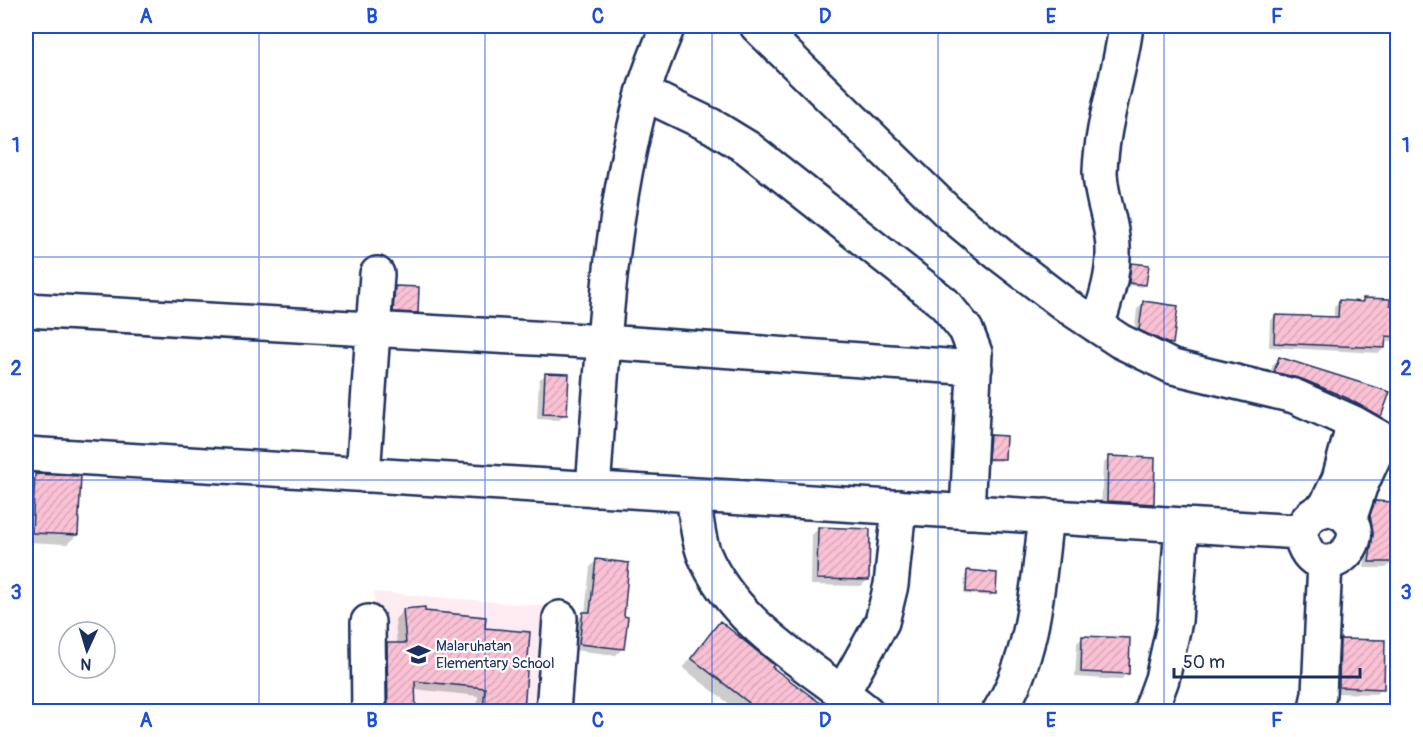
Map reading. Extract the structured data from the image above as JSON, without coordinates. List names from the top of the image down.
{
  "places": {
    "school or university": ["Malaruhatan Elementary School"]
  },
  "scale_bar": "50 m",
  "north": "bottom",
  "grid": {
    "columns": [
      "A",
      "B",
      "C",
      "D",
      "E",
      "F"
    ],
    "rows": ["1", "2", "3"]
  }
}
